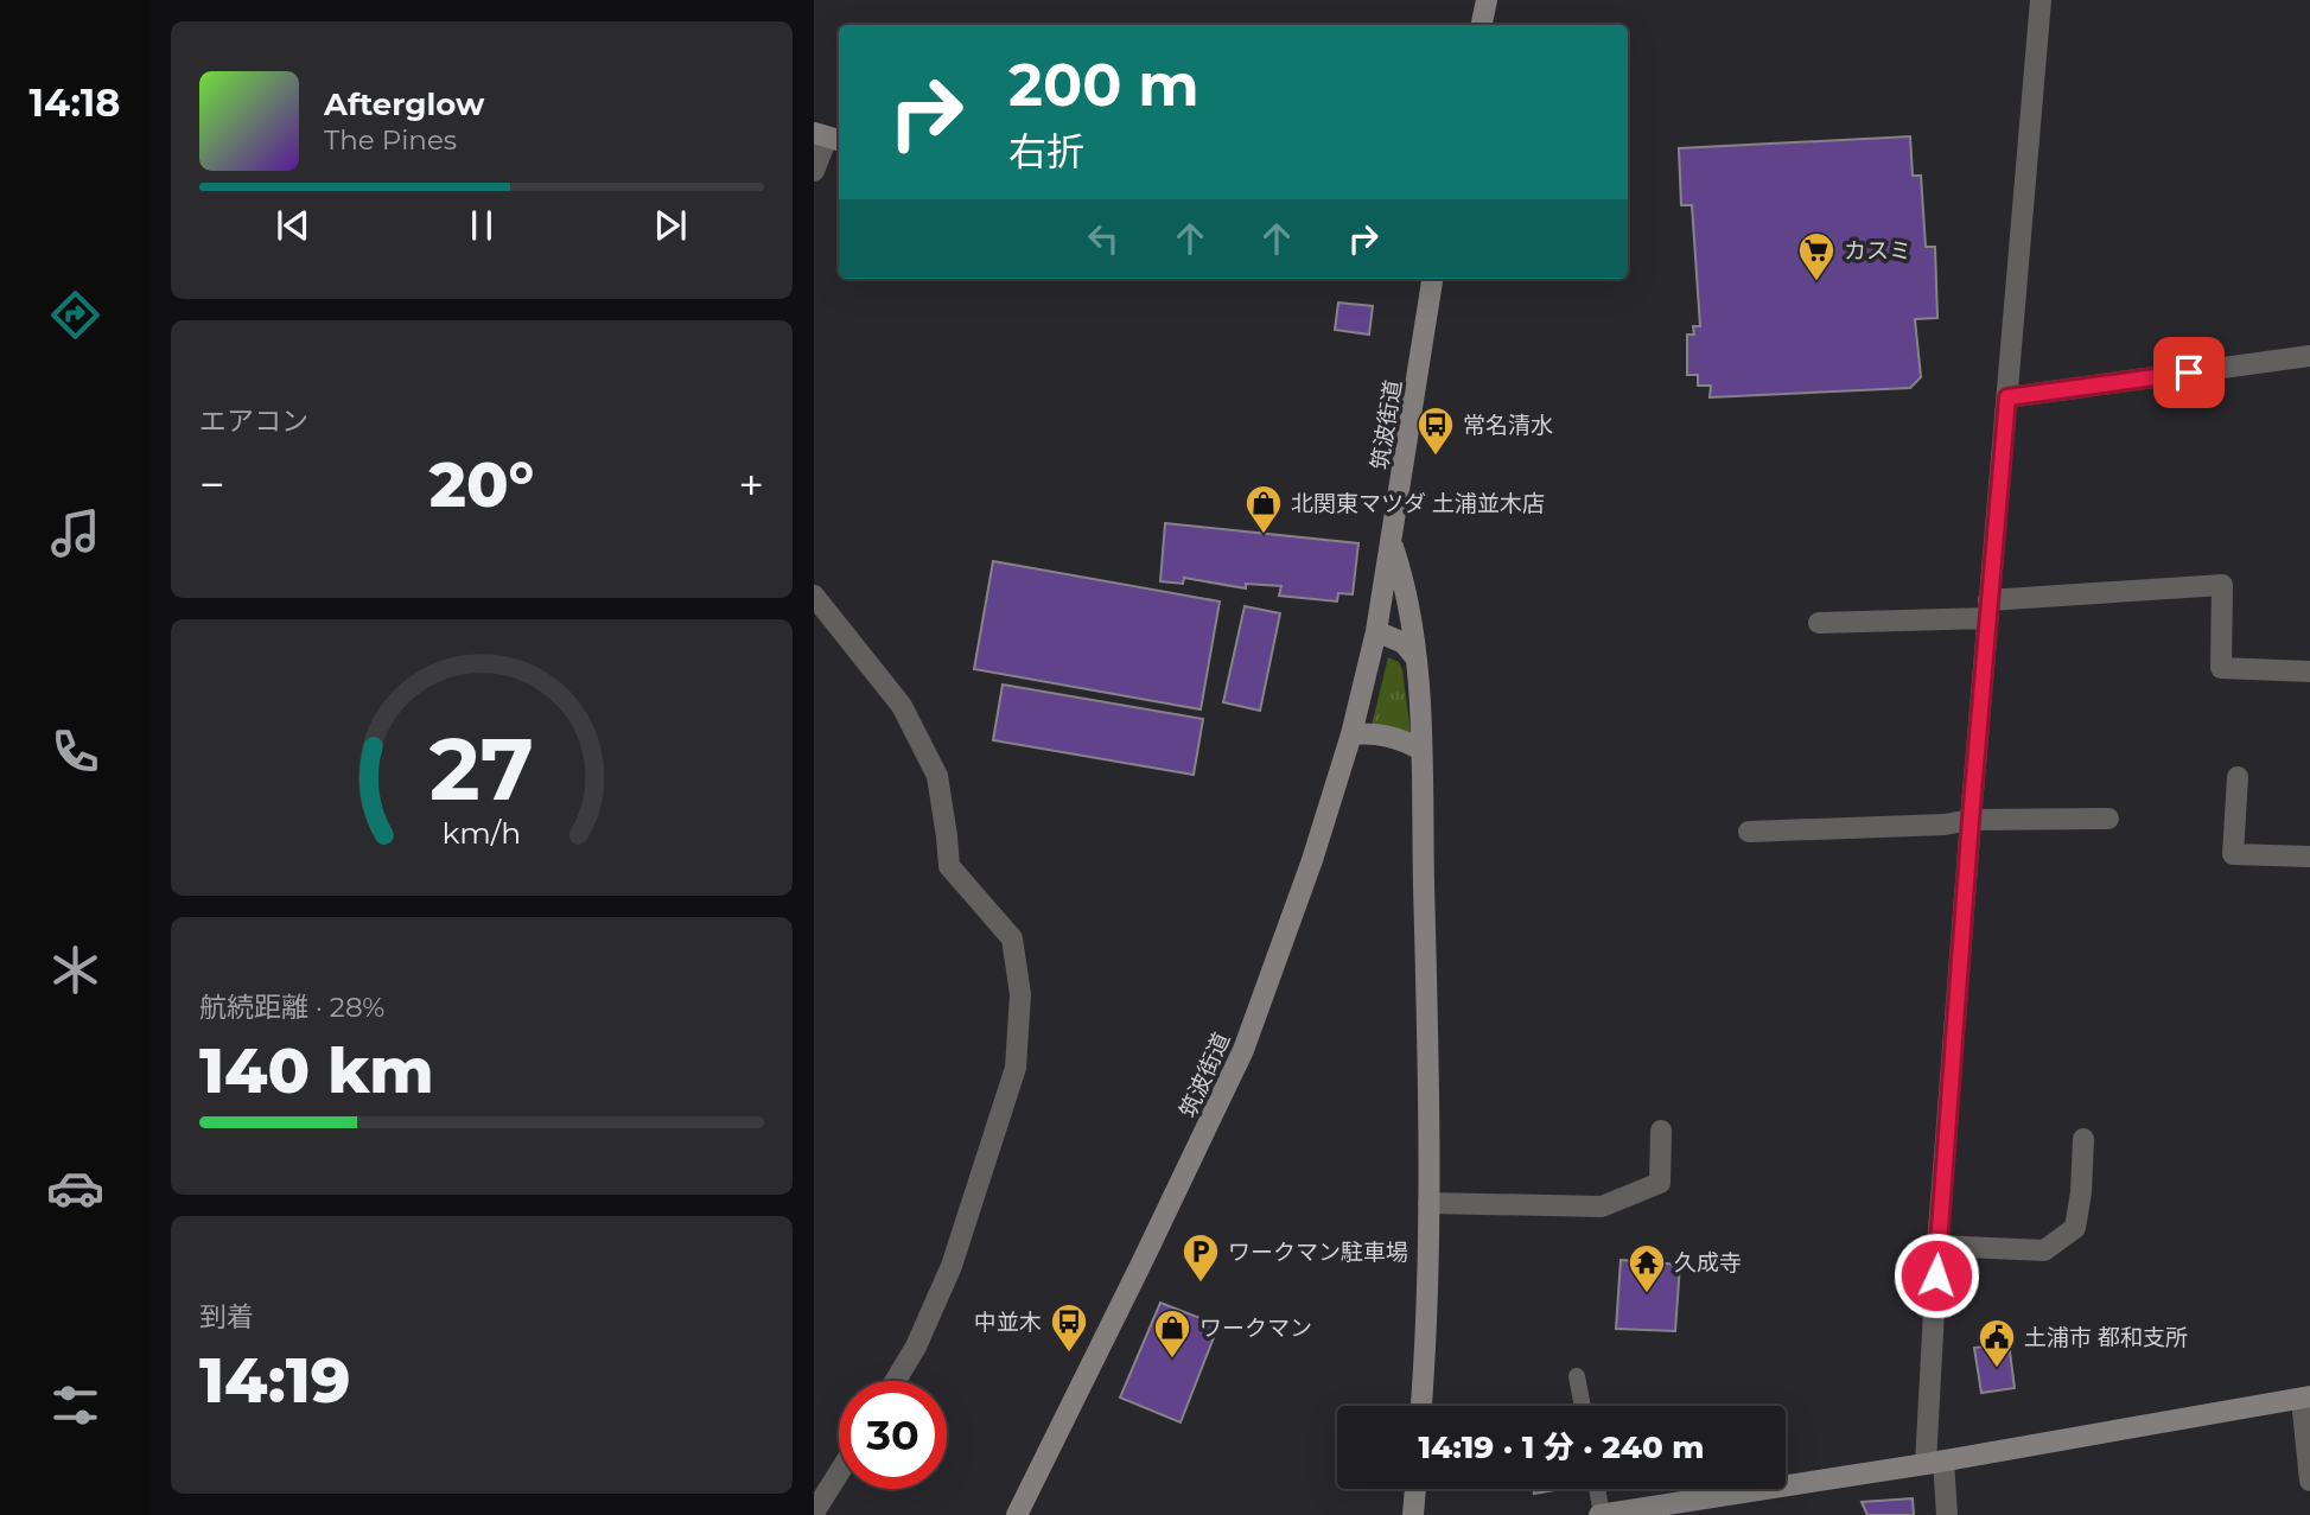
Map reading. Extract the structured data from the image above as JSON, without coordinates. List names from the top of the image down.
{
  "streets": {
    "street": ["筑波街道"]
  },
  "places": {
    "supermarket": ["カスミ"],
    "bus stop": ["常名清水", "中並木"],
    "shop": ["北関東マツダ 土浦並木店", "ワークマン"],
    "parking": ["ワークマン駐車場"],
    "temple": ["久成寺"],
    "public building": ["土浦市 都和支所"]
  },
  "page": {
    "tabs": "14:18",
    "turn": ["200 m", "右折"],
    "song": ["Afterglow", "The Pines"],
    "tile": [
      "エアコン",
      ["航続距離 · 28%", "140 km"],
      ["到着", "14:19"]
    ],
    "heat": ["−", "20°", "+"],
    "limit": "30",
    "trip": "14:19 · 1 分 · 240 m",
    "gauge": ["27", "km/h"]
  }
}
